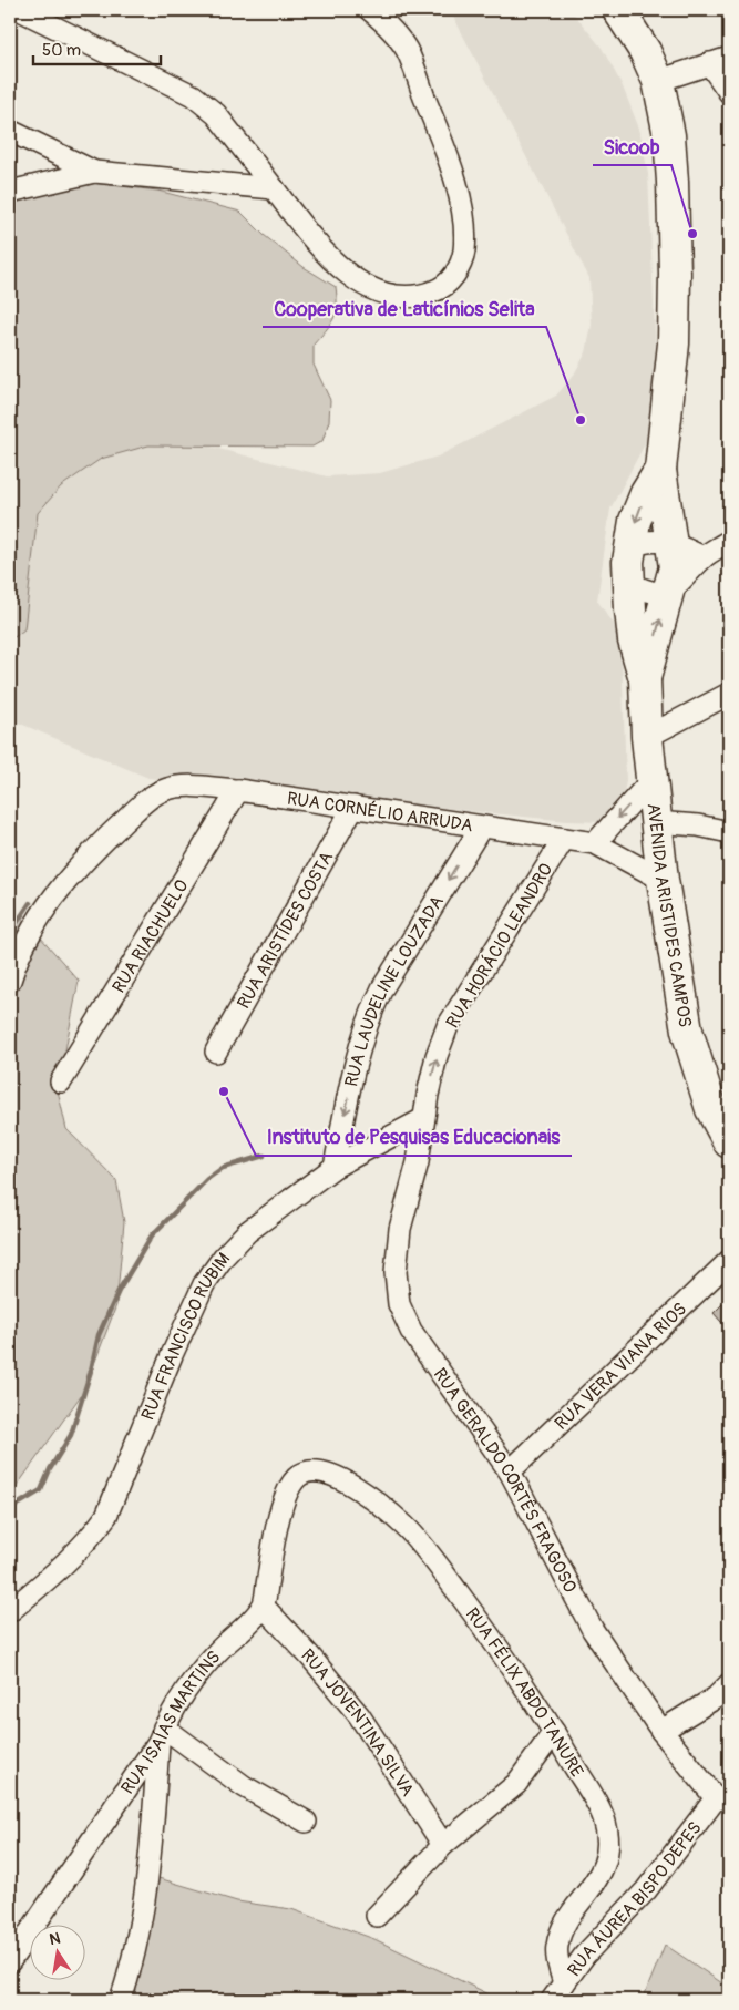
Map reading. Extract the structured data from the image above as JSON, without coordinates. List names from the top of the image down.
{
  "streets": {
    "highway": ["AVENIDA ARISTIDES CAMPOS"],
    "street": [
      "RUA CORNÉLIO ARRUDA",
      "RUA ARISTÍDES COSTA",
      "RUA RIACHUELO",
      "RUA HORÁCIO LEANDRO",
      "RUA LAUDELINE LOUZADA",
      "RUA FRANCISCO RUBIM",
      "RUA VERA VIANA RIOS",
      "RUA GERALDO CORTÊS FRAGOSO",
      "RUA FÉLIX ABDO TANURE",
      "RUA ISAÍAS MARTINS",
      "RUA JOVENTINA SILVA",
      "RUA ÁUREA BISPO DEPES"
    ]
  },
  "crossings": [
    ["RUA CORNÉLIO ARRUDA", "AVENIDA ARISTIDES CAMPOS"],
    ["RUA CORNÉLIO ARRUDA", "RUA ARISTÍDES COSTA"],
    ["RUA CORNÉLIO ARRUDA", "RUA RIACHUELO"],
    ["RUA CORNÉLIO ARRUDA", "RUA HORÁCIO LEANDRO"],
    ["RUA CORNÉLIO ARRUDA", "RUA LAUDELINE LOUZADA"],
    ["RUA HORÁCIO LEANDRO", "RUA FRANCISCO RUBIM"],
    ["RUA HORÁCIO LEANDRO", "RUA GERALDO CORTÊS FRAGOSO"],
    ["RUA LAUDELINE LOUZADA", "RUA FRANCISCO RUBIM"],
    ["RUA FRANCISCO RUBIM", "RUA GERALDO CORTÊS FRAGOSO"],
    ["RUA VERA VIANA RIOS", "RUA GERALDO CORTÊS FRAGOSO"],
    ["RUA GERALDO CORTÊS FRAGOSO", "RUA ÁUREA BISPO DEPES"],
    ["RUA FÉLIX ABDO TANURE", "RUA ISAÍAS MARTINS"],
    ["RUA FÉLIX ABDO TANURE", "RUA JOVENTINA SILVA"],
    ["RUA FÉLIX ABDO TANURE", "RUA ÁUREA BISPO DEPES"],
    ["RUA ISAÍAS MARTINS", "RUA JOVENTINA SILVA"]
  ],
  "one_way": ["RUA HORÁCIO LEANDRO", "RUA LAUDELINE LOUZADA"],
  "places": ["Sicoob", "Cooperativa de Laticínios Selita", "Instituto de Pesquisas Educacionais"],
  "scale_bar": "50 m",
  "north": "top"
}
